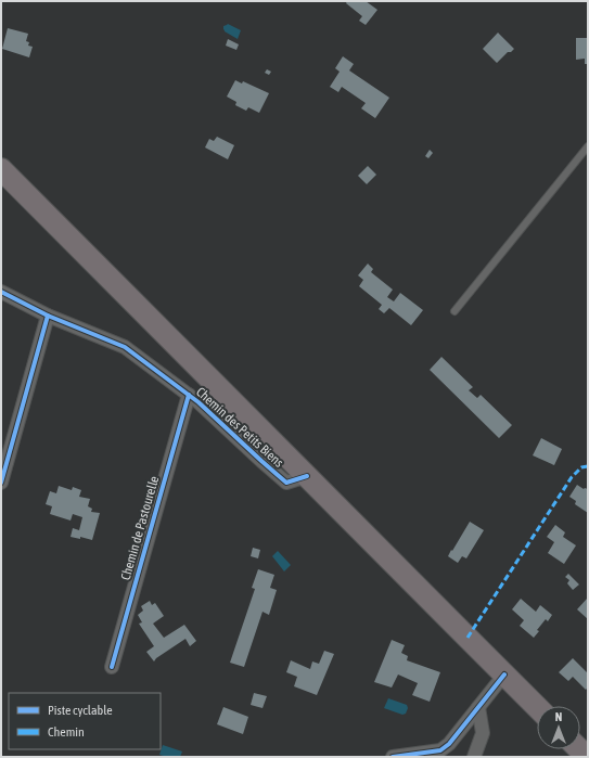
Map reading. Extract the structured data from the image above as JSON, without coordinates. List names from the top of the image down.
{
  "streets": {
    "street": ["Chemin des Petits Biens", "Chemin de Pastourelle"]
  },
  "crossings": [
    ["Chemin des Petits Biens", "Chemin de Pastourelle"]
  ],
  "legend": ["Piste cyclable", "Chemin"],
  "north": "top"
}
